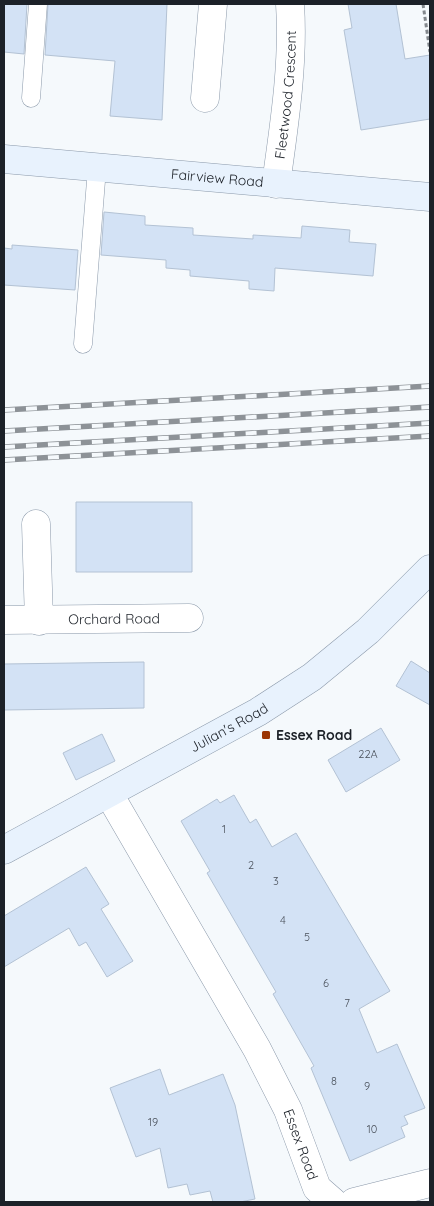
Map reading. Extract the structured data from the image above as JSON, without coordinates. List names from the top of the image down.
{
  "streets": {
    "street": [
      "Fleetwood Crescent",
      "Fairview Road",
      "Orchard Road",
      "Julian's Road",
      "Essex Road"
    ]
  },
  "crossings": [
    ["Fleetwood Crescent", "Fairview Road"],
    ["Julian's Road", "Essex Road"]
  ],
  "places": {
    "transit": ["Essex Road"]
  },
  "house_numbers": [
    "22A",
    "1",
    "2",
    "3",
    "4",
    "5",
    "6",
    "7",
    "8",
    "9",
    "19",
    "10"
  ]
}
